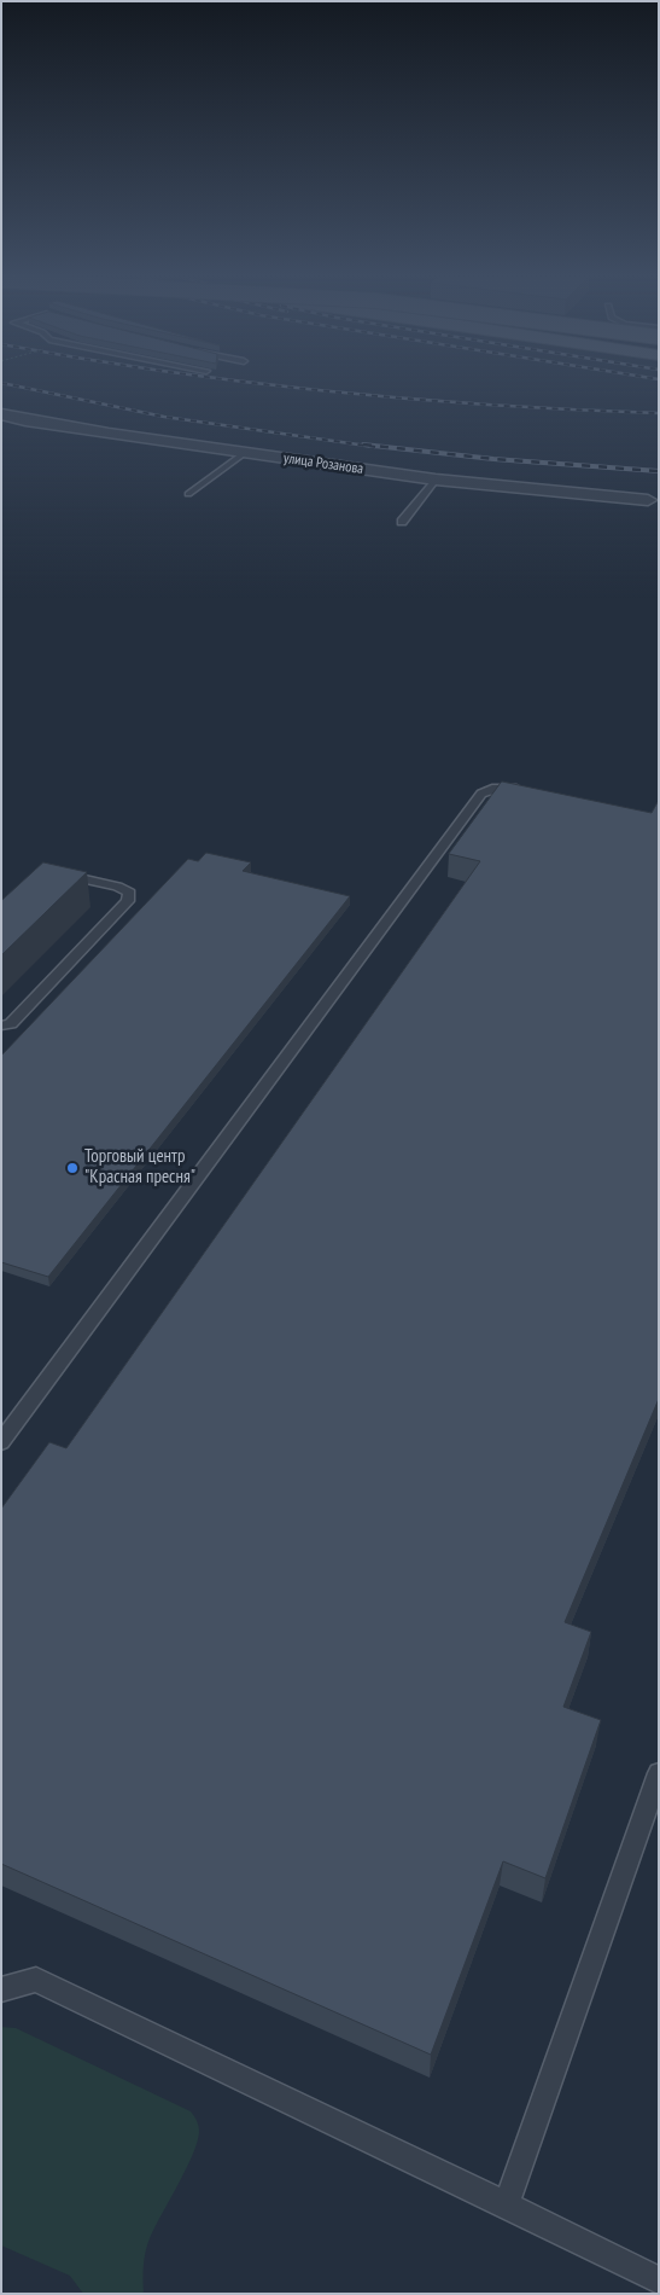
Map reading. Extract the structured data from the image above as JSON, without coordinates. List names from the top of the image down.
{
  "streets": {
    "street": ["улица Розанова"]
  },
  "places": ["Торговый центр \"Красная пресня\""]
}
